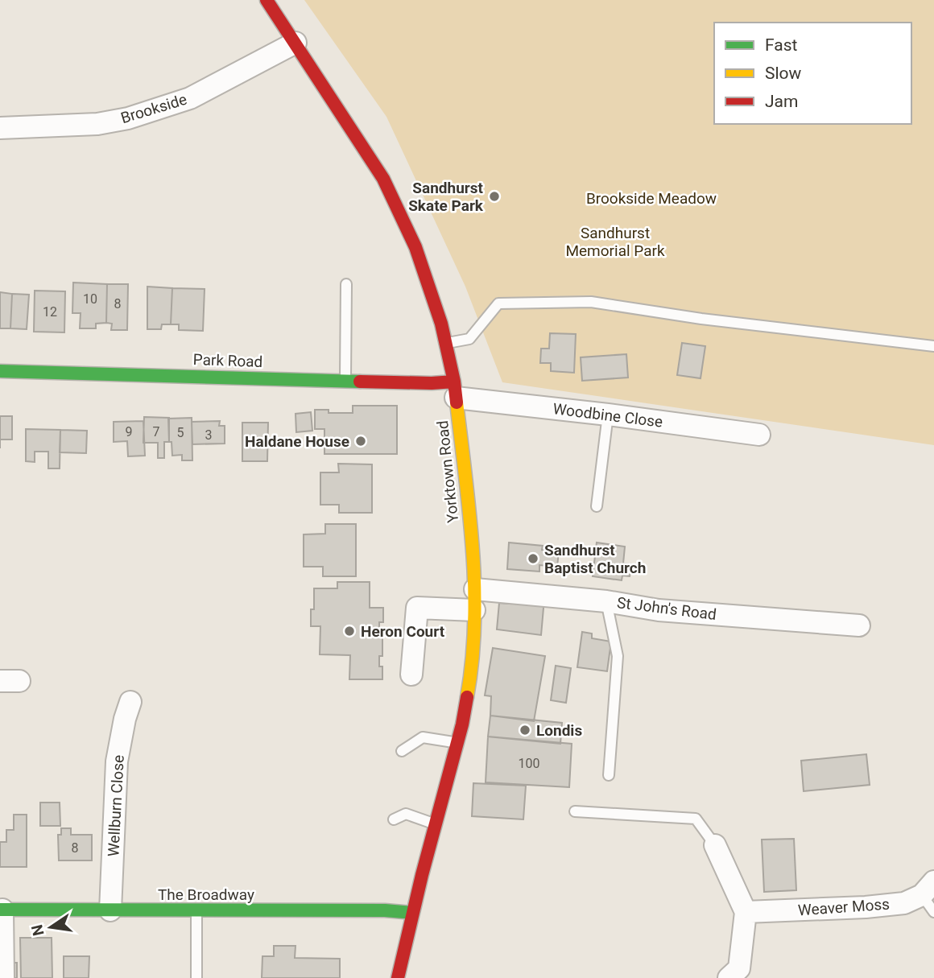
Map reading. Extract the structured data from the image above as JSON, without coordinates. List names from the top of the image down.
{
  "streets": {
    "main road": ["Park Road", "Yorktown Road", "The Broadway"],
    "street": [
      "Brookside",
      "Woodbine Close",
      "St John's Road",
      "Wellburn Close",
      "Weaver Moss"
    ]
  },
  "crossings": [
    ["Brookside", "Yorktown Road"],
    ["Park Road", "Woodbine Close"],
    ["Park Road", "Yorktown Road"],
    ["Woodbine Close", "Yorktown Road"],
    ["Yorktown Road", "St John's Road"],
    ["Yorktown Road", "The Broadway"],
    ["Wellburn Close", "The Broadway"]
  ],
  "parks": ["Brookside Meadow", "Sandhurst Memorial Park"],
  "places": [
    "Sandhurst Skate Park",
    "Haldane House",
    "Sandhurst Baptist Church",
    "Heron Court",
    "Londis"
  ],
  "house_numbers": [
    "10",
    "8",
    "12",
    "9",
    "7",
    "5",
    "3",
    "100",
    "8"
  ],
  "legend": ["Fast", "Slow", "Jam"],
  "north": "left"
}
